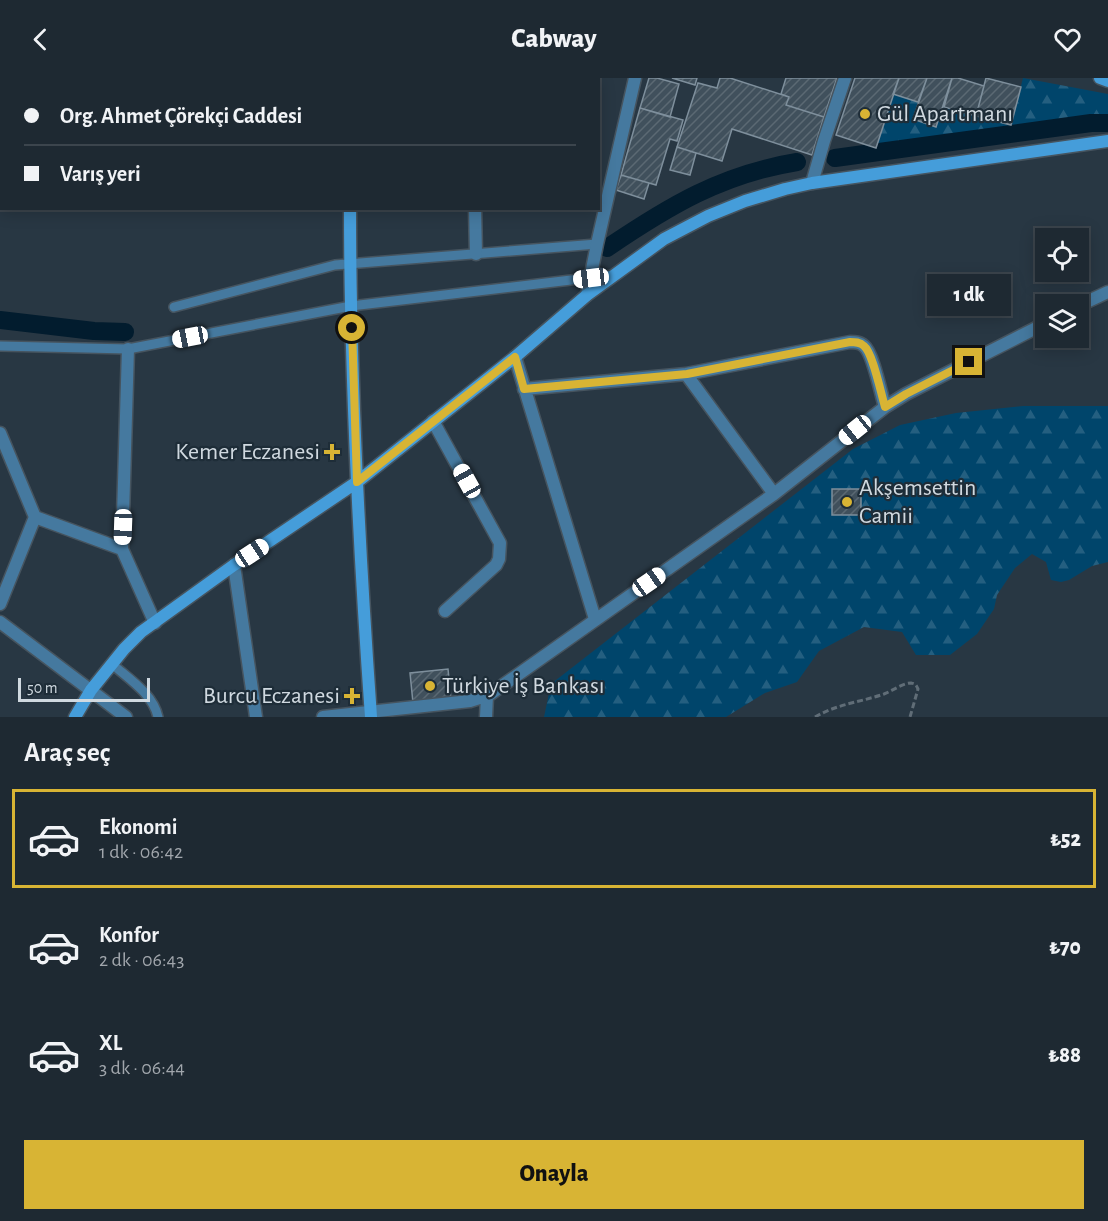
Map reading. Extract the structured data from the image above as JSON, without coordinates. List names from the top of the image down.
{
  "places": {
    "other": ["Gül Apartmanı", "Akşemsettin Camii", "Türkiye İş Bankası"],
    "health": ["Kemer Eczanesi", "Burcu Eczanesi"]
  },
  "scale_bar": "50 m",
  "page": {
    "header": "Cabway",
    "banner": ["Org. Ahmet Çörekçi Caddesi", "Varış yeri"],
    "bubble": "1 dk",
    "scale": "50 m",
    "heading": "Araç seç",
    "list": [
      {
        "name": "Ekonomi",
        "note": "1 dk · 06:42",
        "value": "₺52"
      },
      {
        "name": "Konfor",
        "note": "2 dk · 06:43",
        "value": "₺70"
      },
      {
        "name": "XL",
        "note": "3 dk · 06:44",
        "value": "₺88"
      }
    ],
    "buttons": "Onayla"
  }
}
